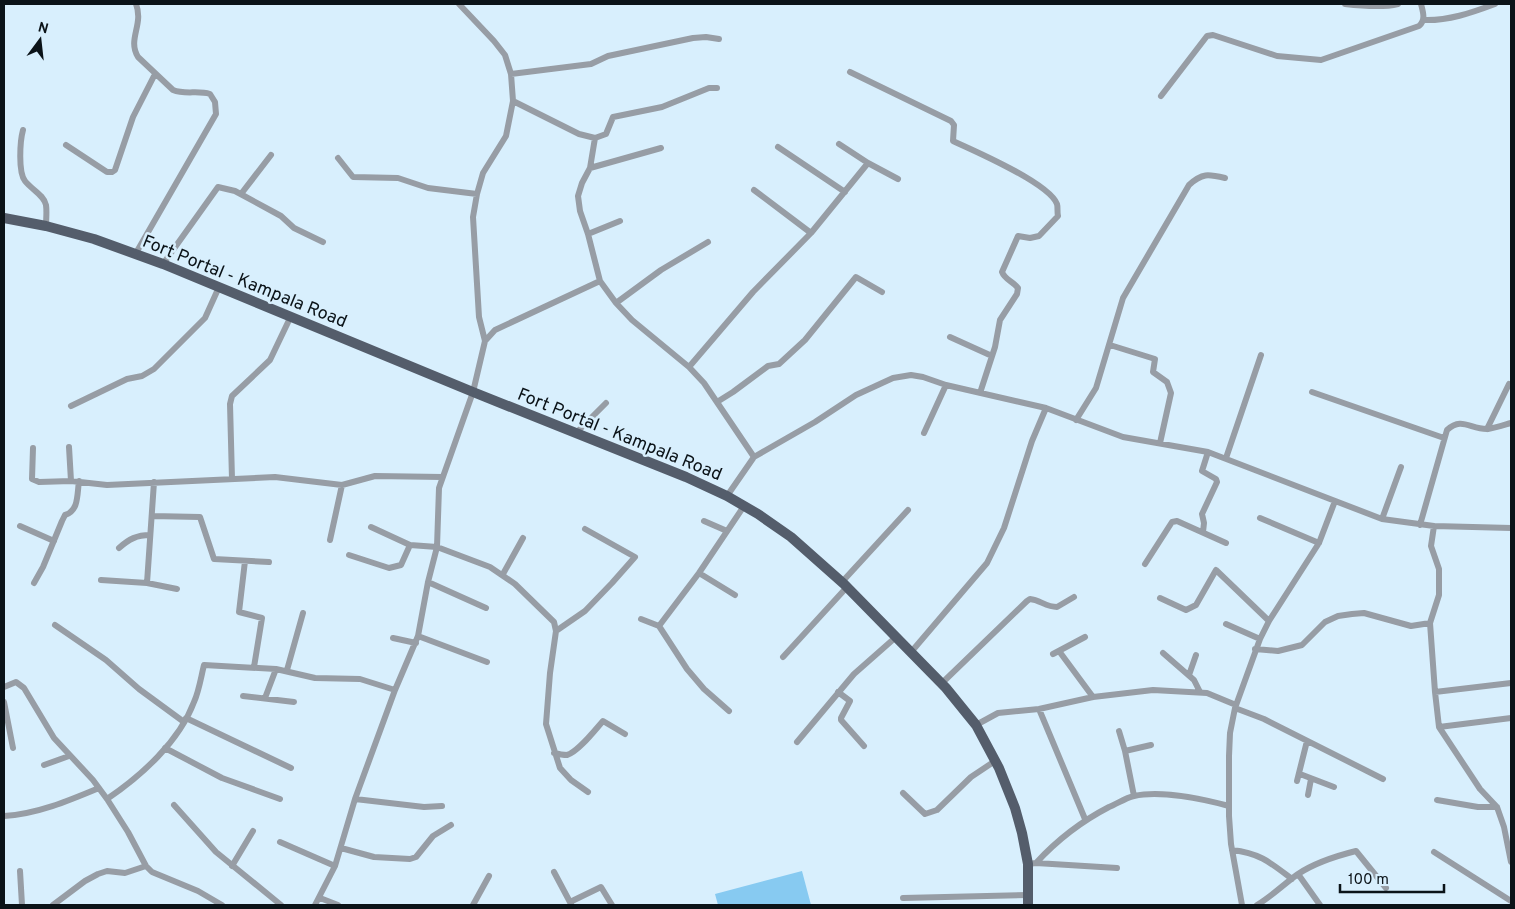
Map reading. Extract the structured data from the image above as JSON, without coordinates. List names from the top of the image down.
{
  "streets": {
    "main road": ["Fort Portal - Kampala Road"]
  },
  "scale_bar": "100 m",
  "north": "top"
}
